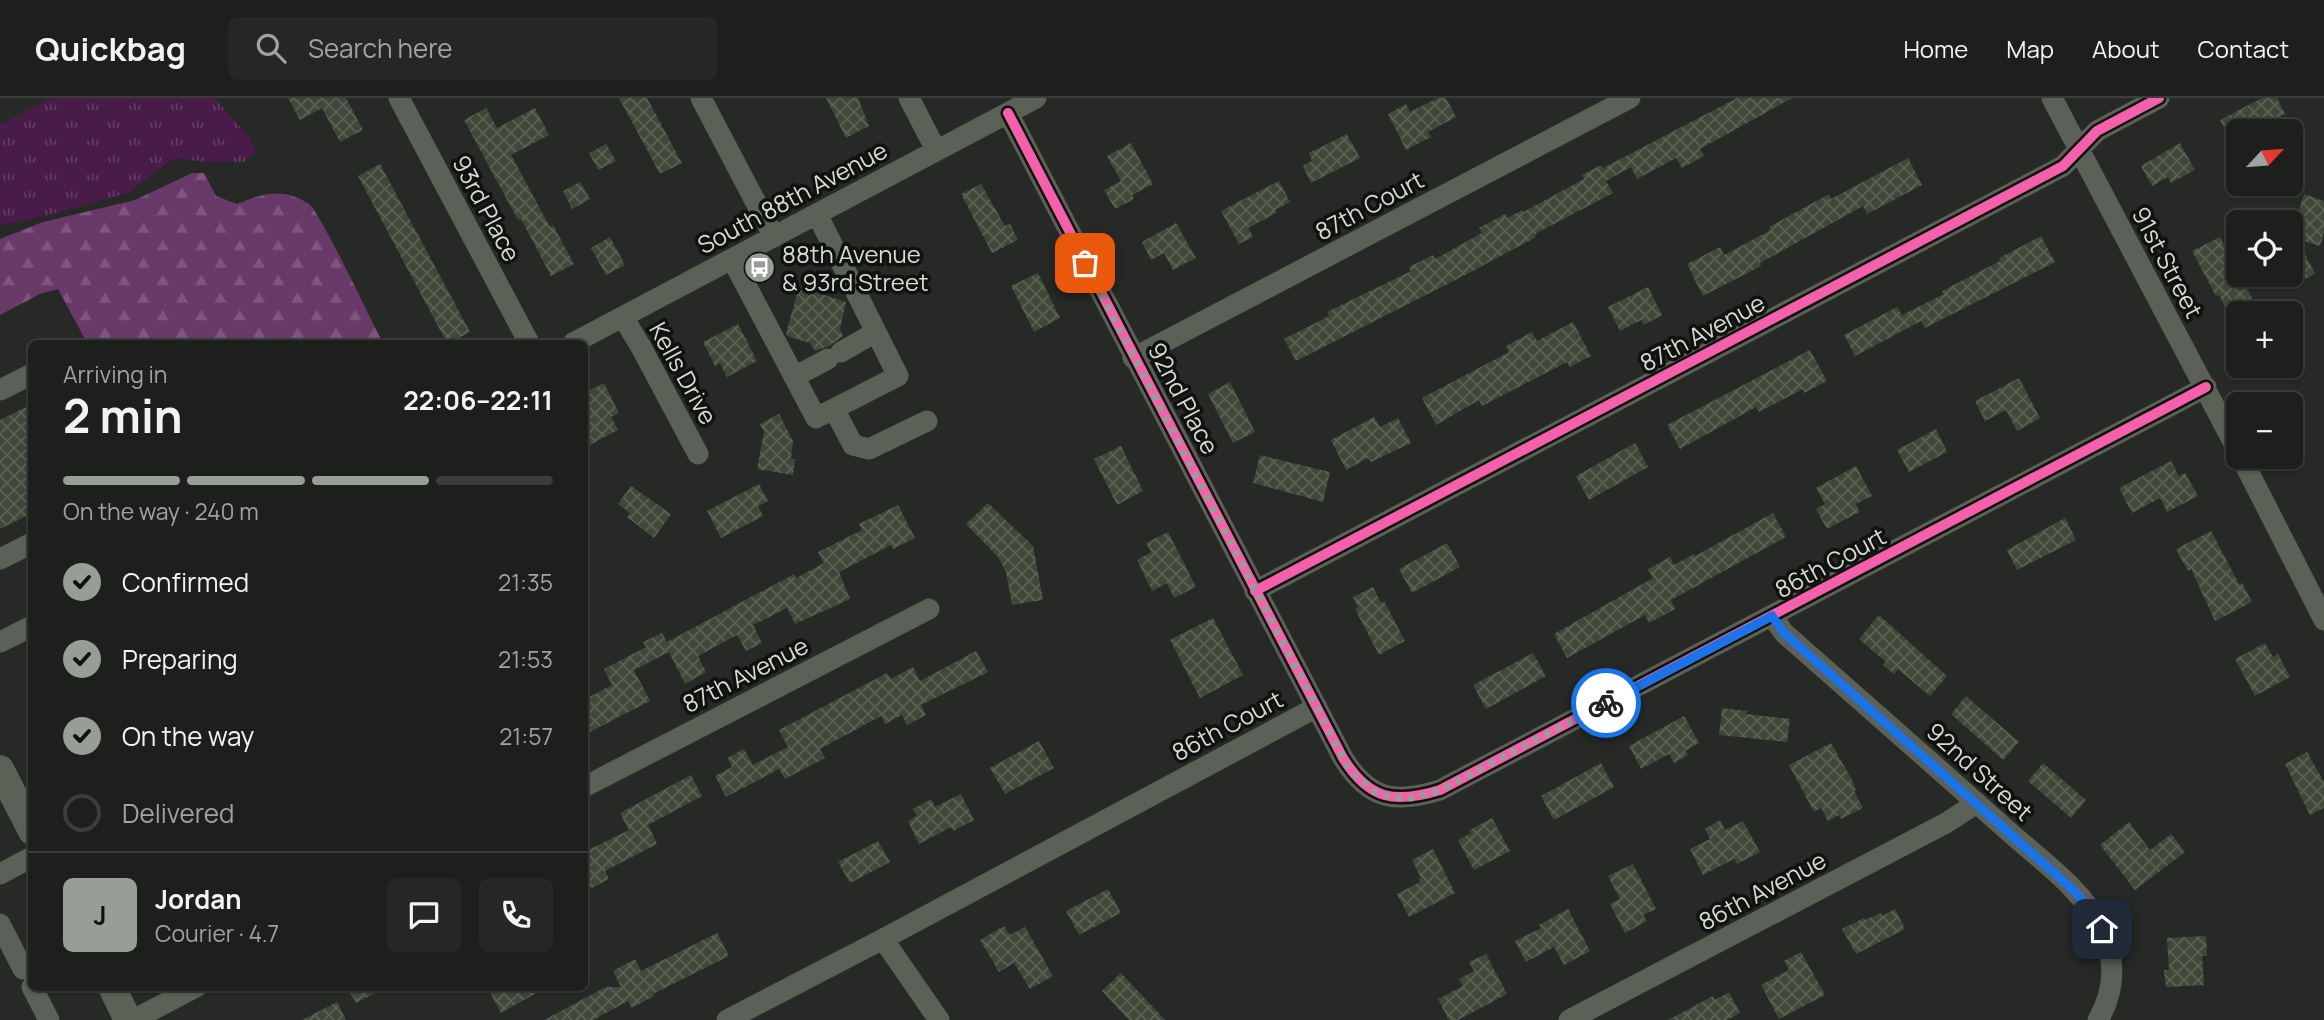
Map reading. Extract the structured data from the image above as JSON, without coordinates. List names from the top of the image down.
{
  "streets": {
    "street": [
      "South 88th Avenue",
      "87th Court",
      "93rd Place",
      "91st Street",
      "87th Avenue",
      "Kells Drive",
      "92nd Place",
      "86th Court",
      "92nd Street",
      "86th Avenue"
    ]
  },
  "crossings": [
    ["South 88th Avenue", "Kells Drive"],
    ["South 88th Avenue", "92nd Place"],
    ["87th Court", "92nd Place"],
    ["91st Street", "87th Avenue"],
    ["91st Street", "86th Court"],
    ["87th Avenue", "92nd Place"],
    ["92nd Place", "86th Court"],
    ["86th Court", "92nd Street"],
    ["92nd Street", "86th Avenue"]
  ],
  "places": {
    "bus stop": ["88th Avenue & 93rd Street"]
  },
  "north": "top right",
  "page": {
    "header": "Quickbag",
    "search": "Search here",
    "nav": [
      "Home",
      "Map",
      "About",
      "Contact"
    ],
    "map_buttons": ["+", "−"],
    "heading": ["2 min", "Arriving in", "22:06–22:11"],
    "panel": ["Jordan", "Courier · 4.7"],
    "bar": "On the way · 240 m",
    "list": [
      ["Confirmed", "21:35"],
      ["Preparing", "21:53"],
      ["On the way", "21:57"],
      "Delivered"
    ],
    "round": "J"
  }
}
